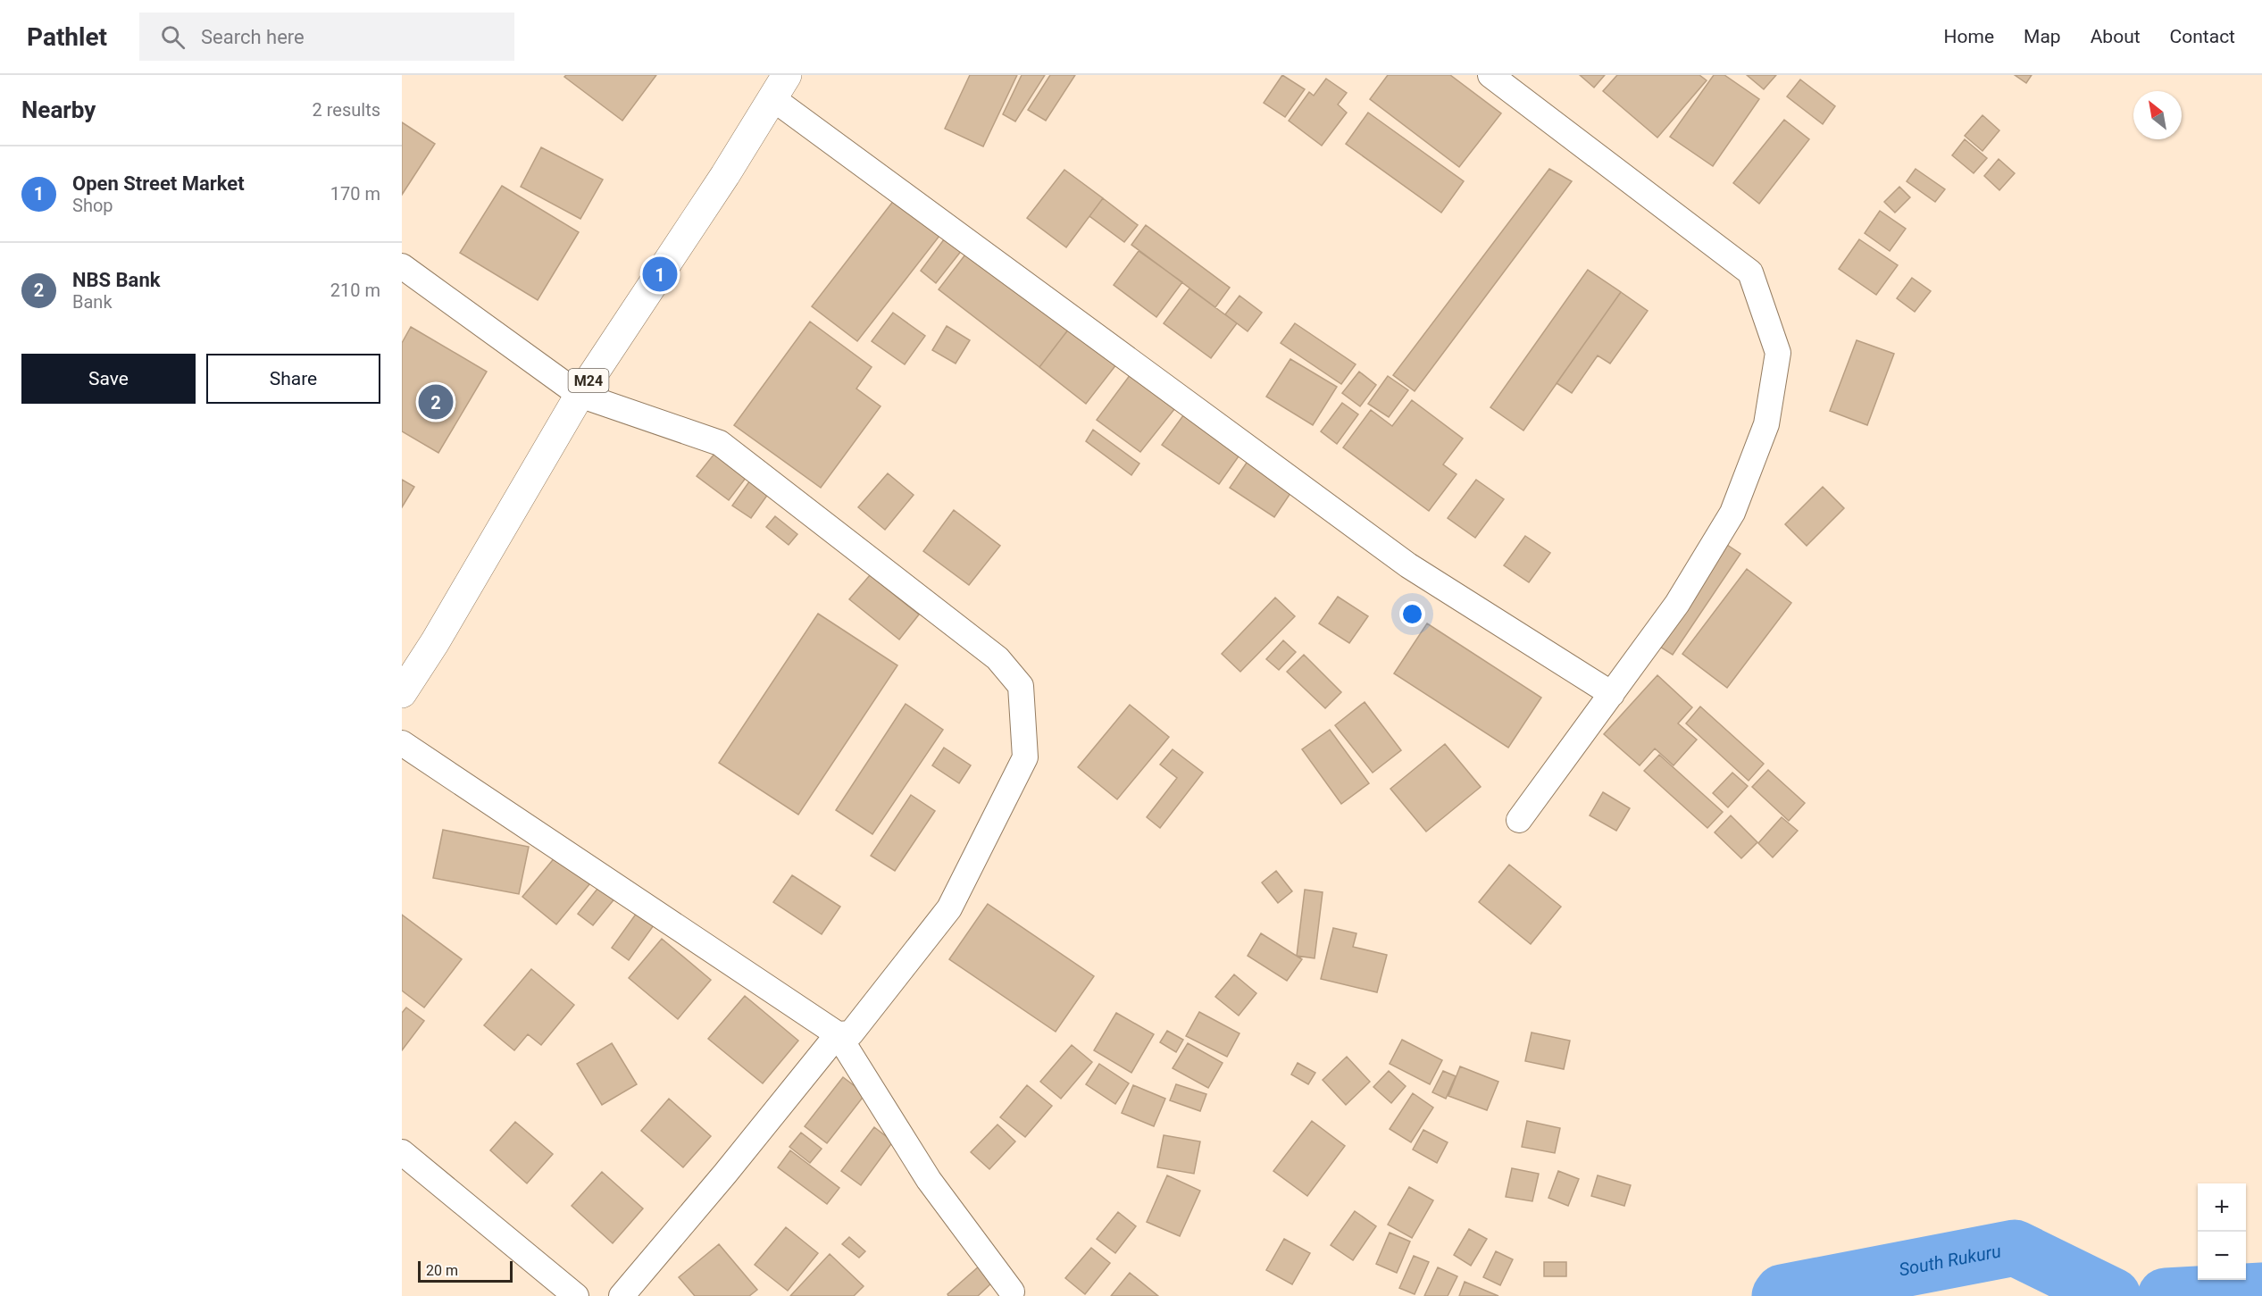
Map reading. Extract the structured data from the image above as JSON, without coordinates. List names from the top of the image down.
{
  "streets": {
    "main road": ["M24"]
  },
  "water": ["South Rukuru"],
  "scale_bar": "20 m",
  "north": "top left",
  "page": {
    "header": "Pathlet",
    "search": "Search here",
    "nav": [
      "Home",
      "Map",
      "About",
      "Contact"
    ],
    "heading": ["Nearby", "2 results"],
    "list": [
      {
        "mark": "1",
        "name": "Open Street Market",
        "note": "Shop",
        "value": "170 m"
      },
      {
        "mark": "2",
        "name": "NBS Bank",
        "note": "Bank",
        "value": "210 m"
      }
    ],
    "pins": ["1", "2"],
    "buttons": ["Save", "Share"],
    "map_buttons": ["+", "−"],
    "scale": "20 m"
  }
}
